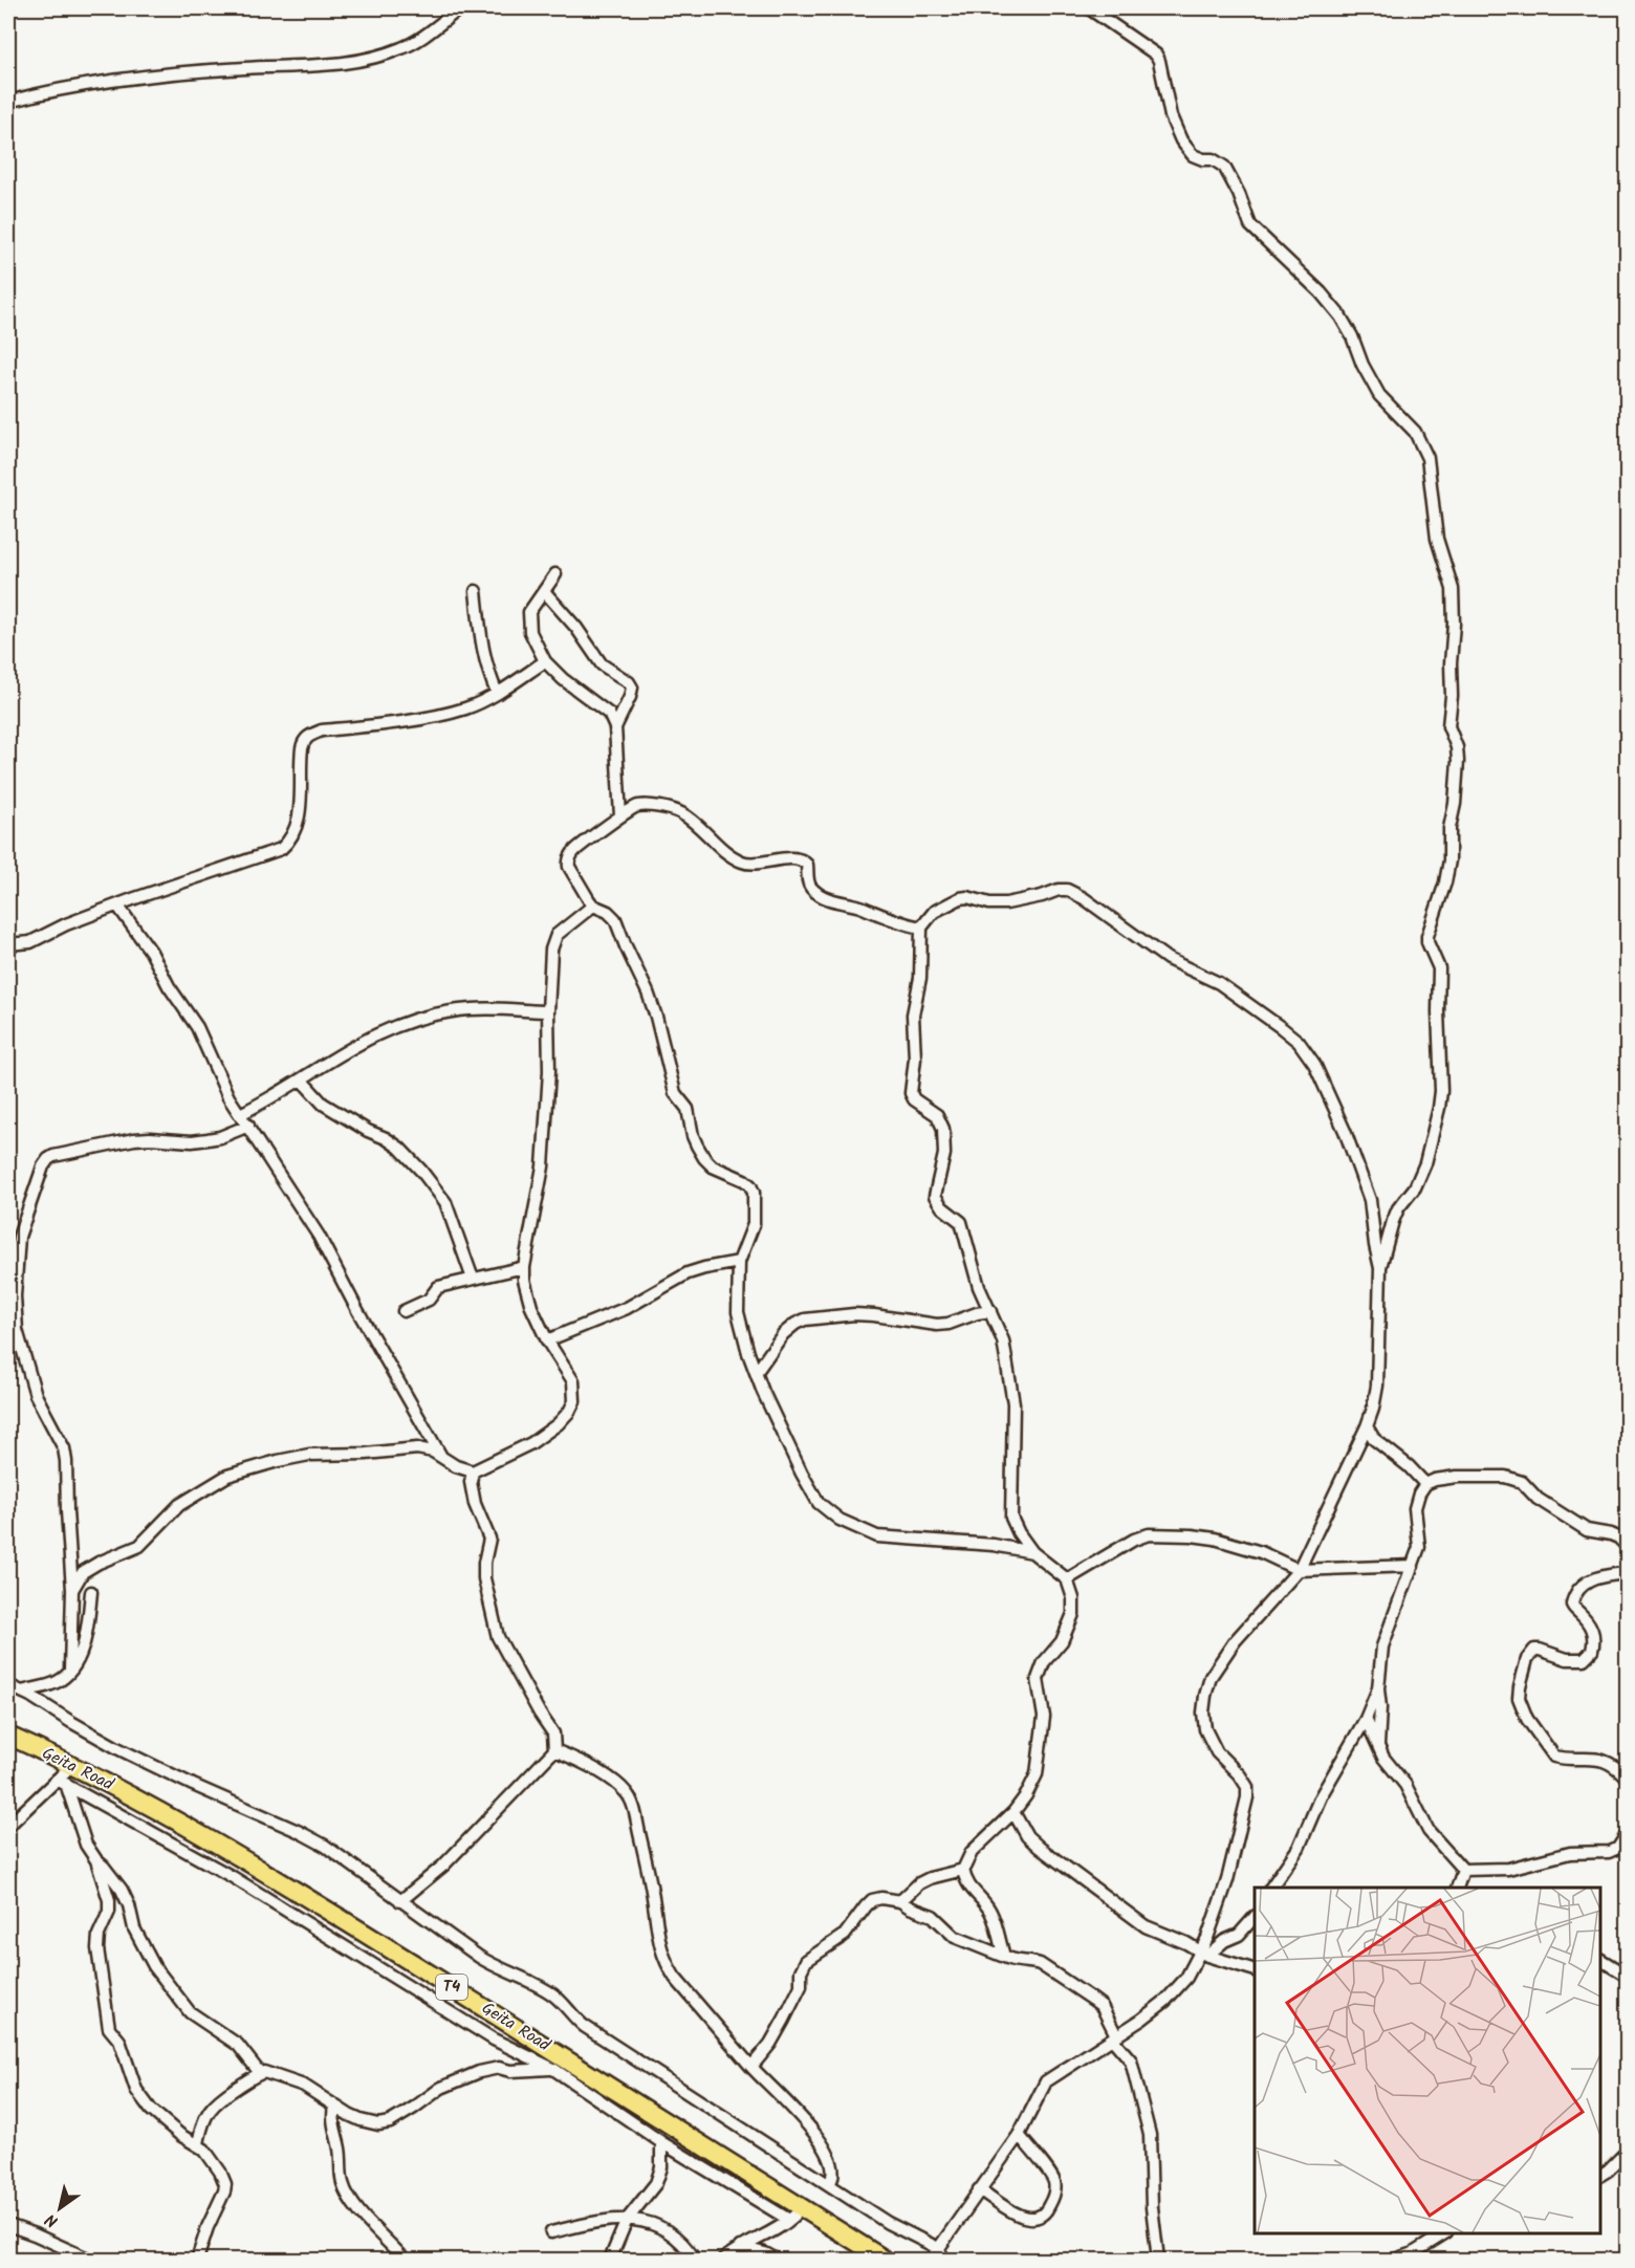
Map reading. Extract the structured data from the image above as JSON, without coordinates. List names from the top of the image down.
{
  "streets": {
    "highway": ["Geita Road", "T4"]
  },
  "north": "bottom left"
}
